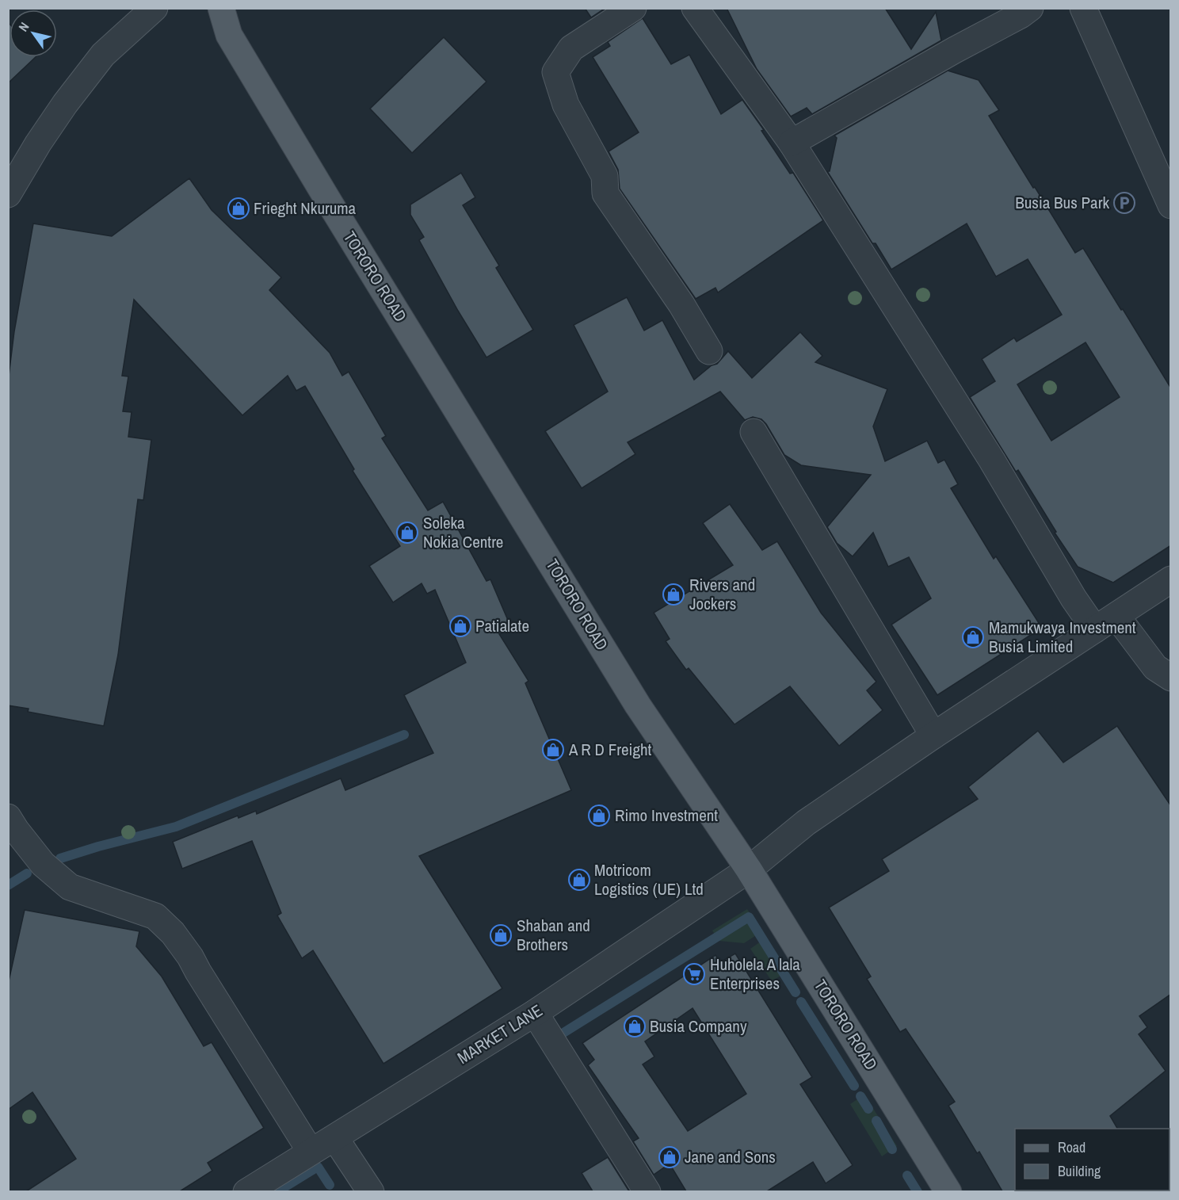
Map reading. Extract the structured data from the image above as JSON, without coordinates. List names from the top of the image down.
{
  "streets": {
    "main road": ["TORORO ROAD"],
    "street": ["MARKET LANE"]
  },
  "crossings": [
    ["TORORO ROAD", "MARKET LANE"]
  ],
  "places": {
    "parking": ["Busia Bus Park"],
    "shop": [
      "Frieght Nkuruma",
      "Soleka Nokia Centre",
      "Rivers and Jockers",
      "Patialate",
      "Mamukwaya Investment Busia Limited",
      "A R D Freight",
      "Rimo Investment",
      "Motricom Logistics (UE) Ltd",
      "Shaban and Brothers",
      "Busia Company",
      "Jane and Sons"
    ],
    "supermarket": ["Huholela A lala Enterprises"]
  },
  "legend": ["Road", "Building"],
  "north": "top left"
}
